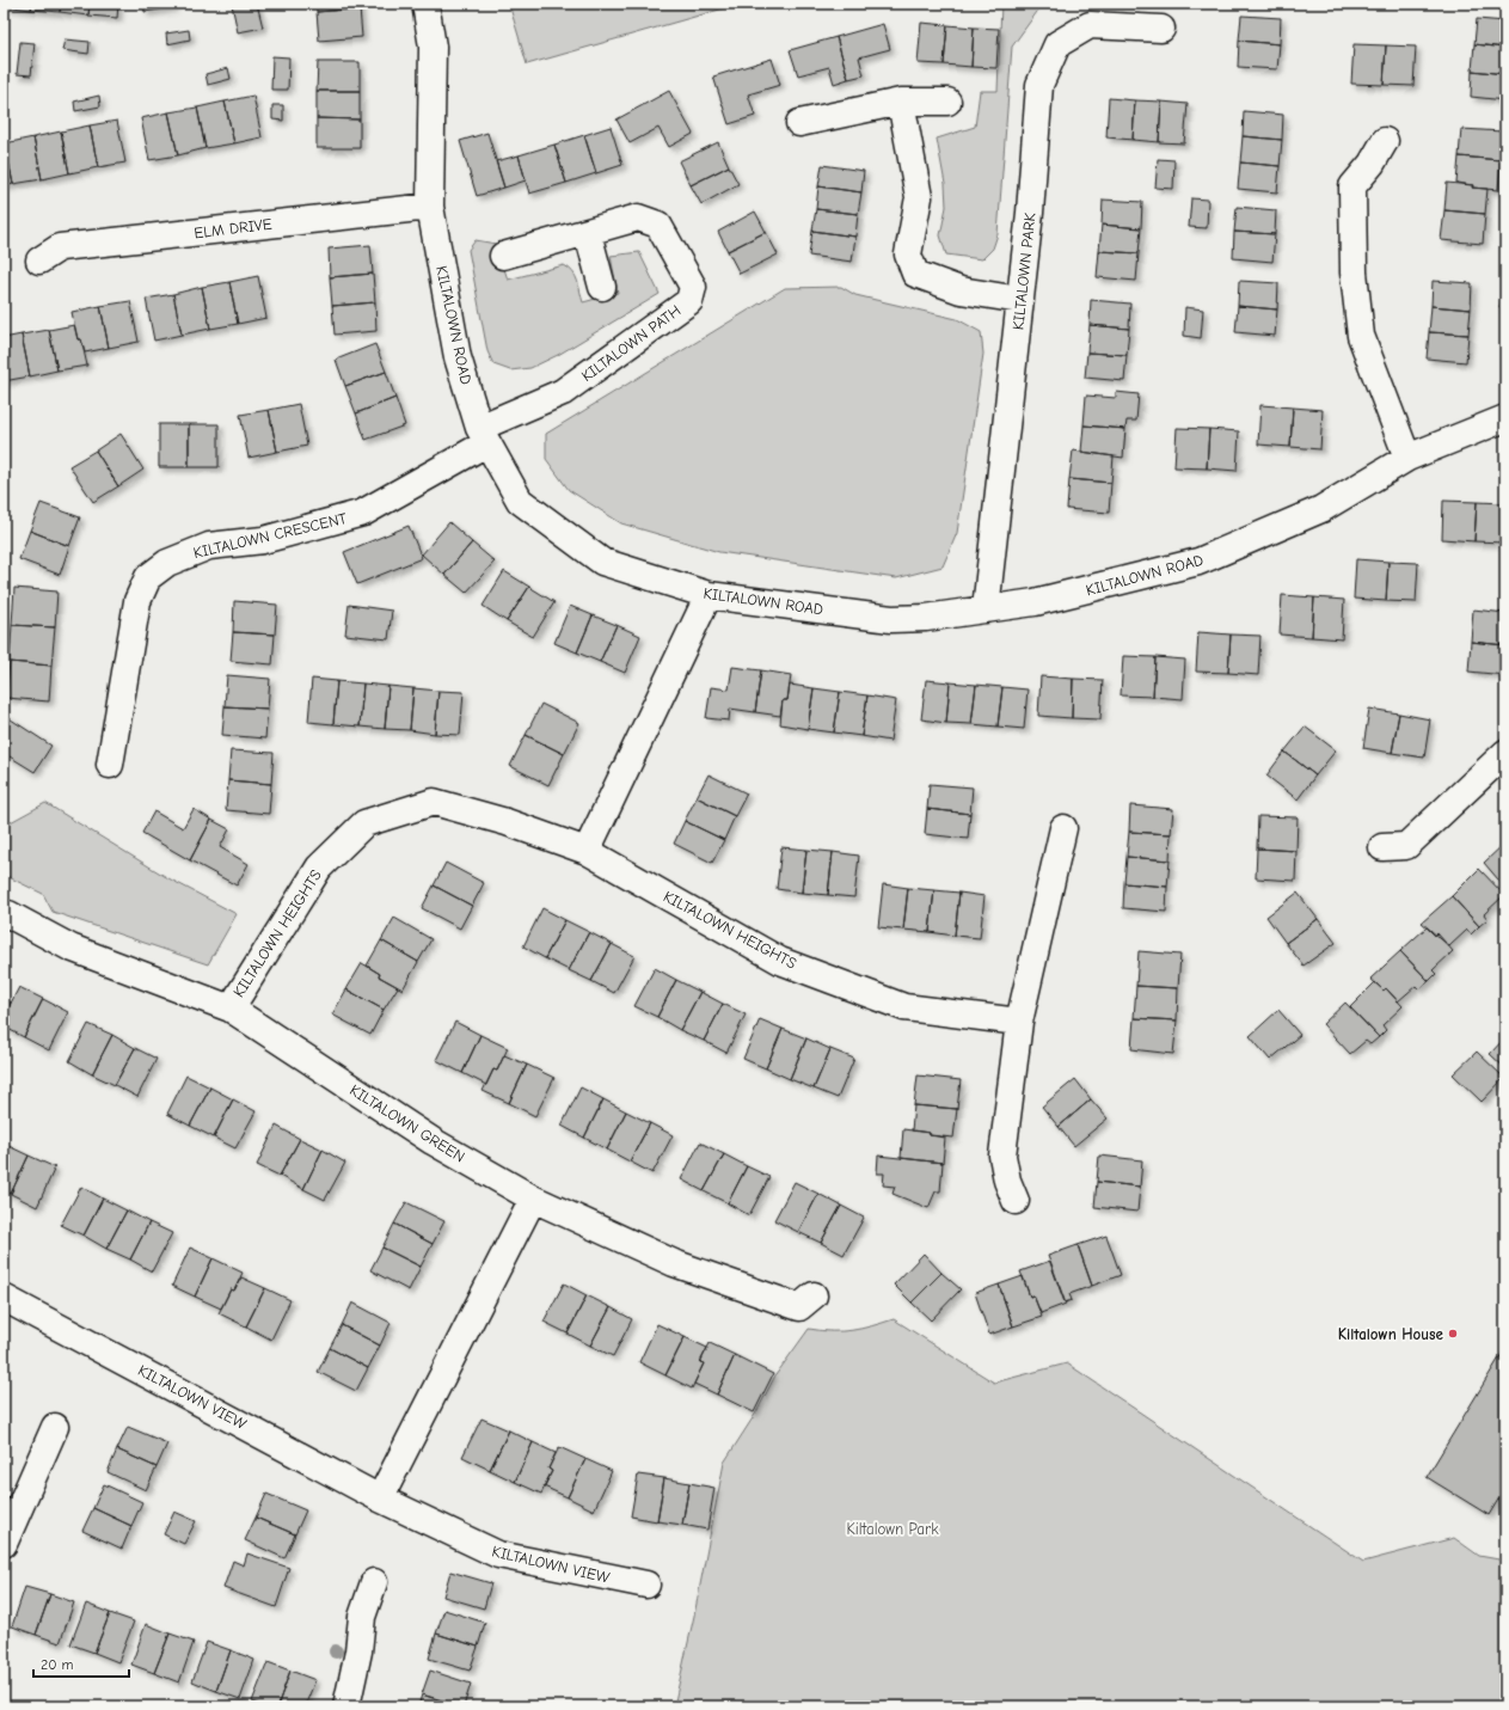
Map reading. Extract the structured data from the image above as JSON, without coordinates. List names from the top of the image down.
{
  "streets": {
    "street": [
      "ELM DRIVE",
      "KILTALOWN PARK",
      "KILTALOWN ROAD",
      "KILTALOWN PATH",
      "KILTALOWN CRESCENT",
      "KILTALOWN HEIGHTS",
      "KILTALOWN GREEN",
      "KILTALOWN VIEW"
    ]
  },
  "crossings": [
    ["ELM DRIVE", "KILTALOWN ROAD"],
    ["KILTALOWN PARK", "KILTALOWN ROAD"],
    ["KILTALOWN ROAD", "KILTALOWN PATH"],
    ["KILTALOWN ROAD", "KILTALOWN CRESCENT"],
    ["KILTALOWN PATH", "KILTALOWN CRESCENT"],
    ["KILTALOWN HEIGHTS", "KILTALOWN GREEN"]
  ],
  "parks": ["Kiltalown Park"],
  "places": ["Kiltalown House"],
  "scale_bar": "20 m"
}
